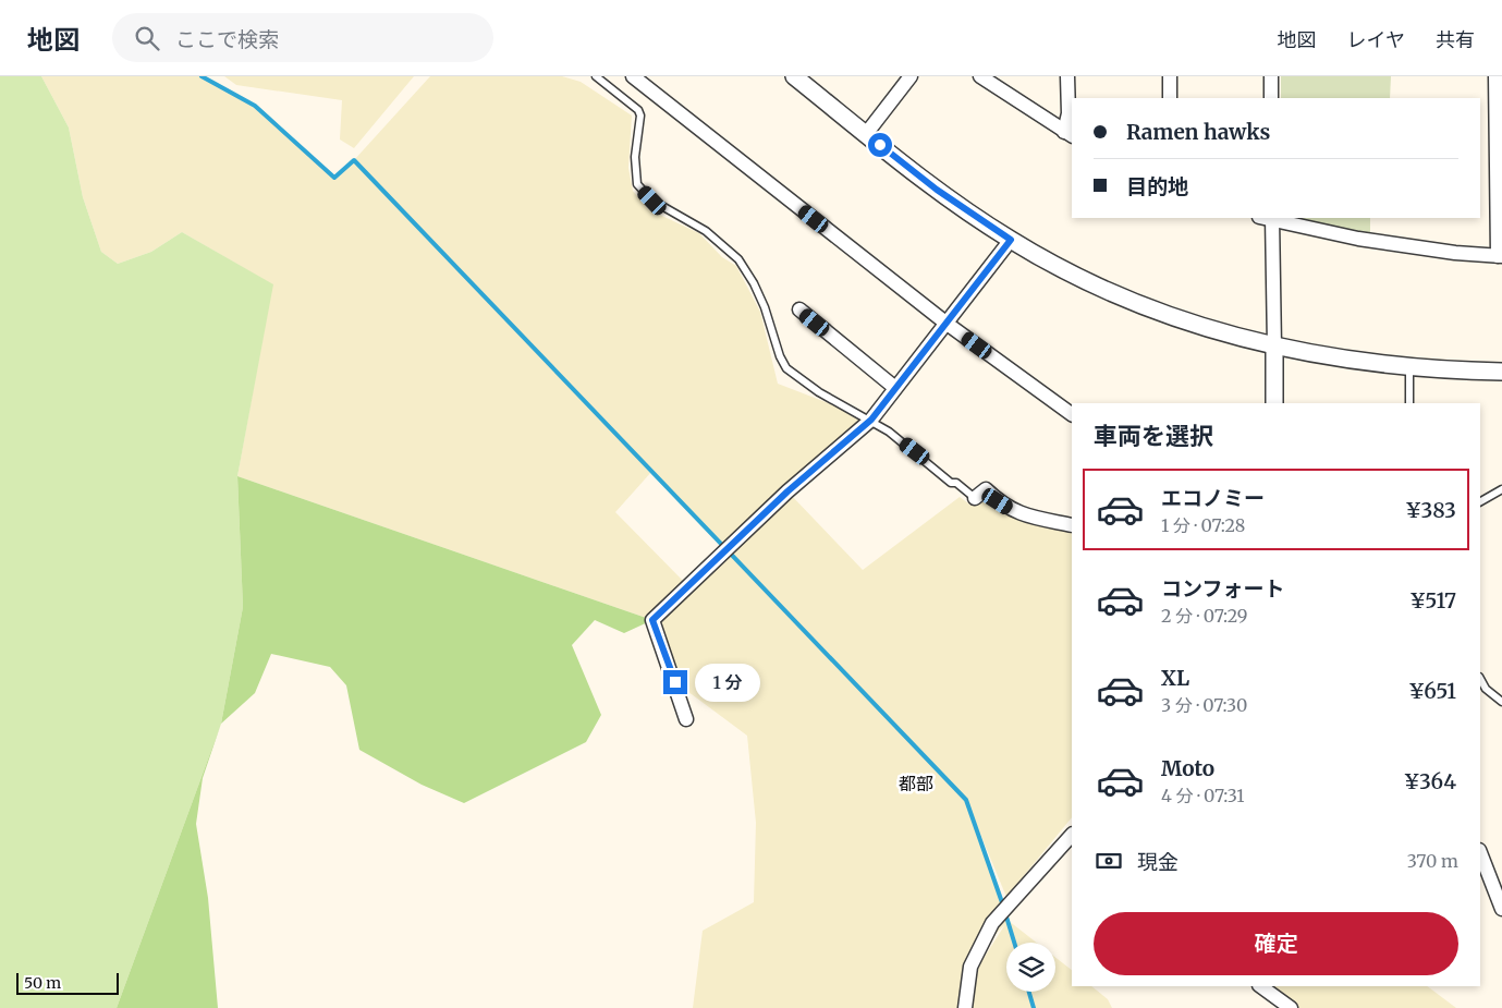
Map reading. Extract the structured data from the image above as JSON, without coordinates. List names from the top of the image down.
{
  "districts": ["都部"],
  "scale_bar": "50 m",
  "page": {
    "header": "地図",
    "search": "ここで検索",
    "nav": ["地図", "レイヤ", "共有"],
    "banner": ["Ramen hawks", "目的地"],
    "heading": "車両を選択",
    "list": [
      {
        "name": "エコノミー",
        "note": "1 分 · 07:28",
        "value": "¥383"
      },
      {
        "name": "コンフォート",
        "note": "2 分 · 07:29",
        "value": "¥517"
      },
      {
        "name": "XL",
        "note": "3 分 · 07:30",
        "value": "¥651"
      },
      {
        "name": "Moto",
        "note": "4 分 · 07:31",
        "value": "¥364"
      }
    ],
    "bubble": "1 分",
    "pay": ["現金", "370 m"],
    "buttons": "確定",
    "scale": "50 m"
  }
}
